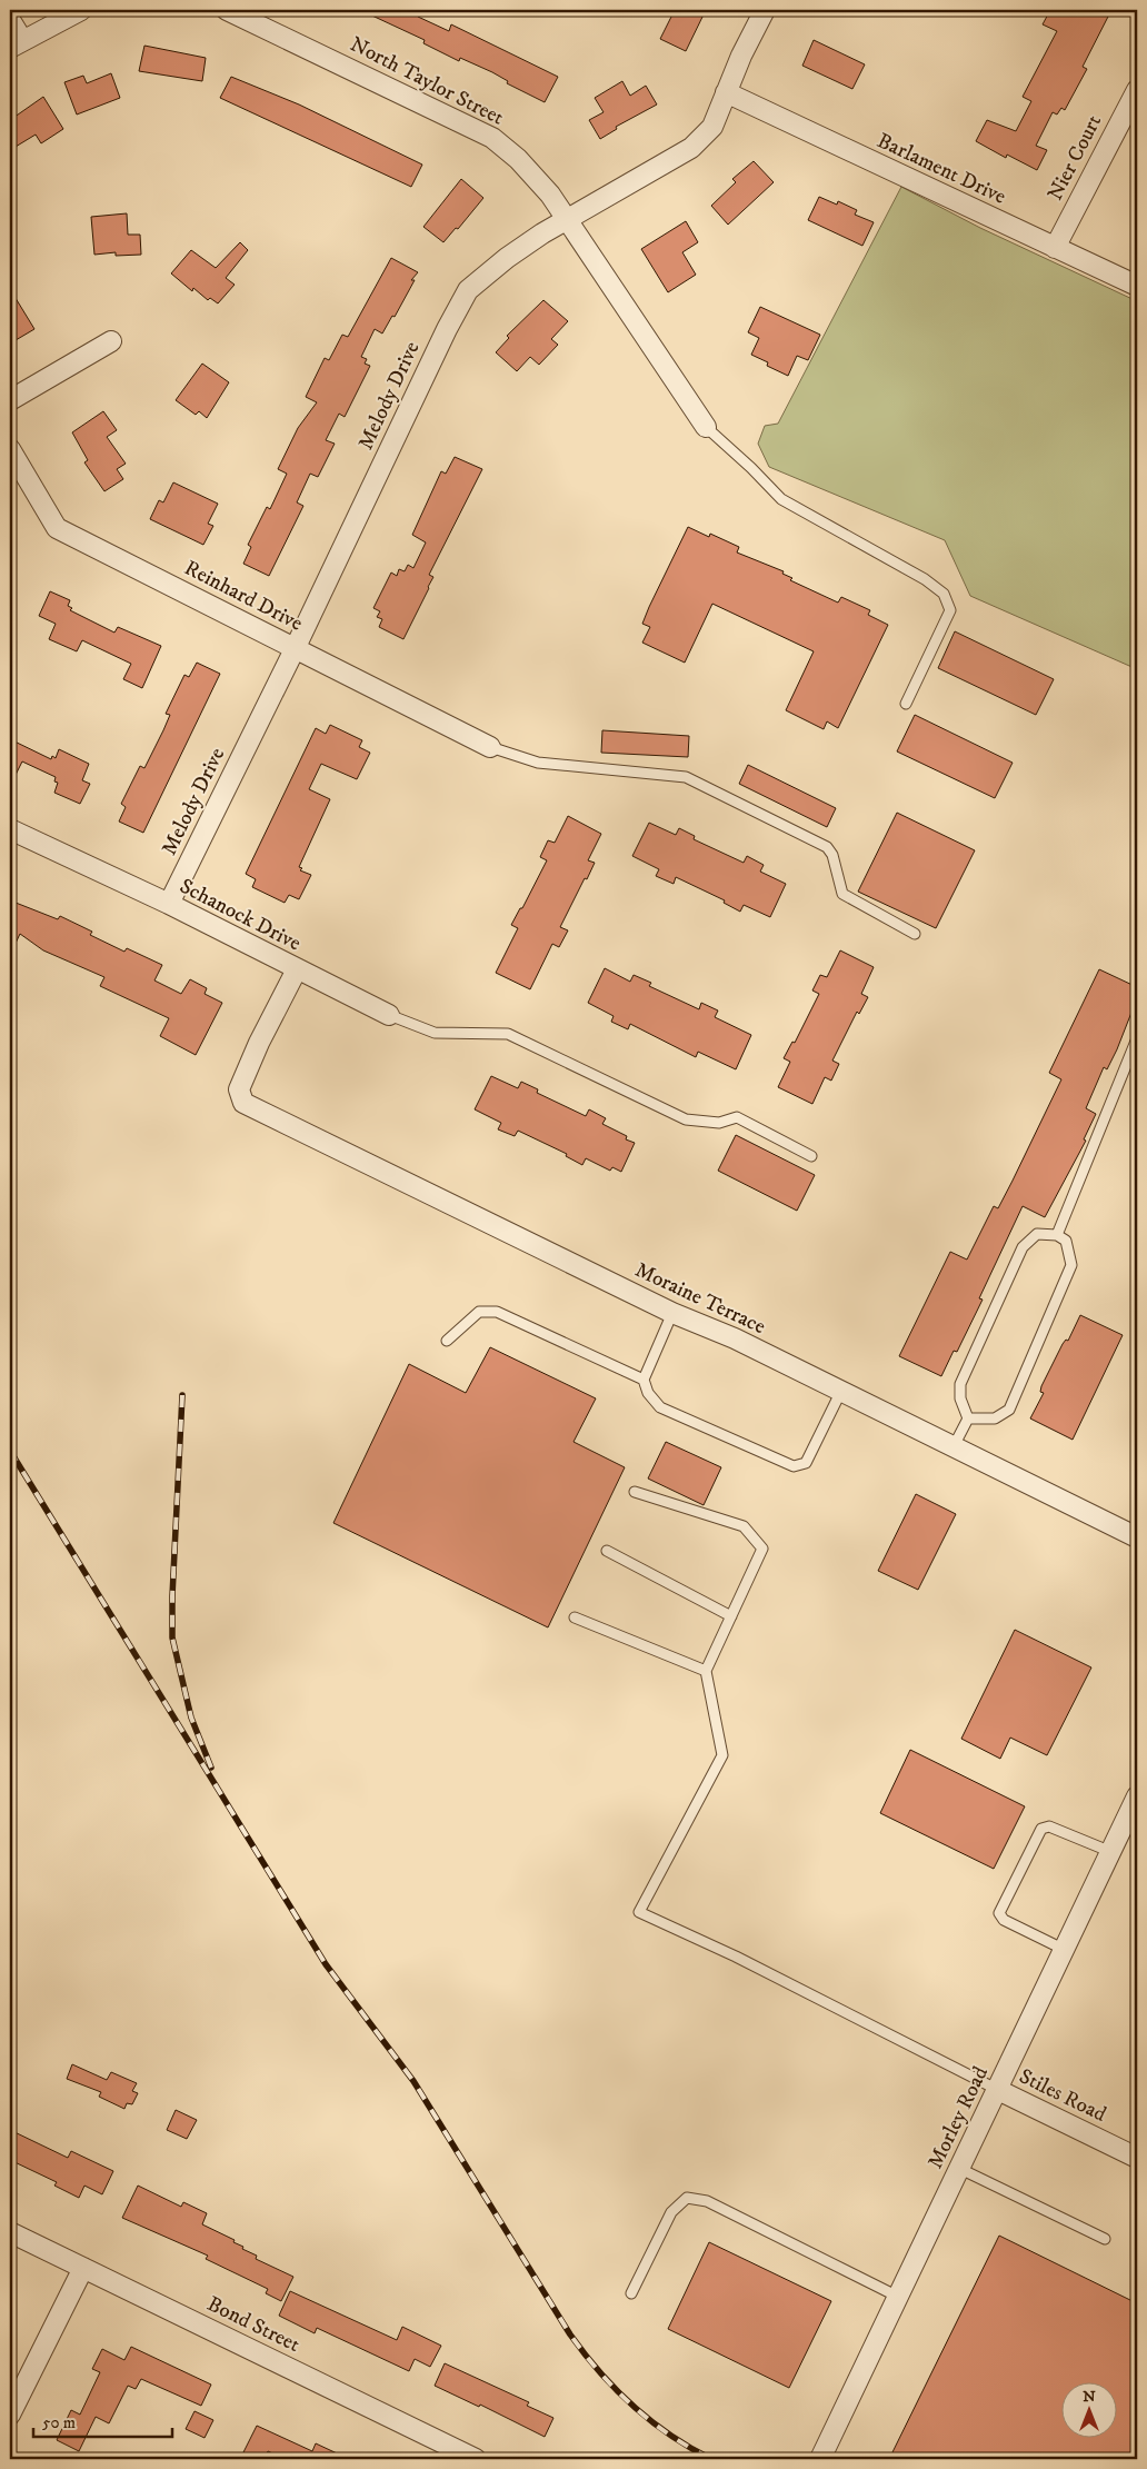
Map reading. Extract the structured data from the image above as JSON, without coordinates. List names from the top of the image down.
{
  "streets": {
    "street": [
      "North Taylor Street",
      "Nier Court",
      "Barlament Drive",
      "Melody Drive",
      "Reinhard Drive",
      "Schanock Drive",
      "Moraine Terrace",
      "Stiles Road",
      "Morley Road",
      "Bond Street"
    ]
  },
  "crossings": [
    ["North Taylor Street", "Melody Drive"],
    ["Nier Court", "Barlament Drive"],
    ["Barlament Drive", "Melody Drive"],
    ["Melody Drive", "Reinhard Drive"],
    ["Melody Drive", "Schanock Drive"],
    ["Schanock Drive", "Moraine Terrace"],
    ["Stiles Road", "Morley Road"]
  ],
  "scale_bar": "50 m",
  "north": "top"
}
